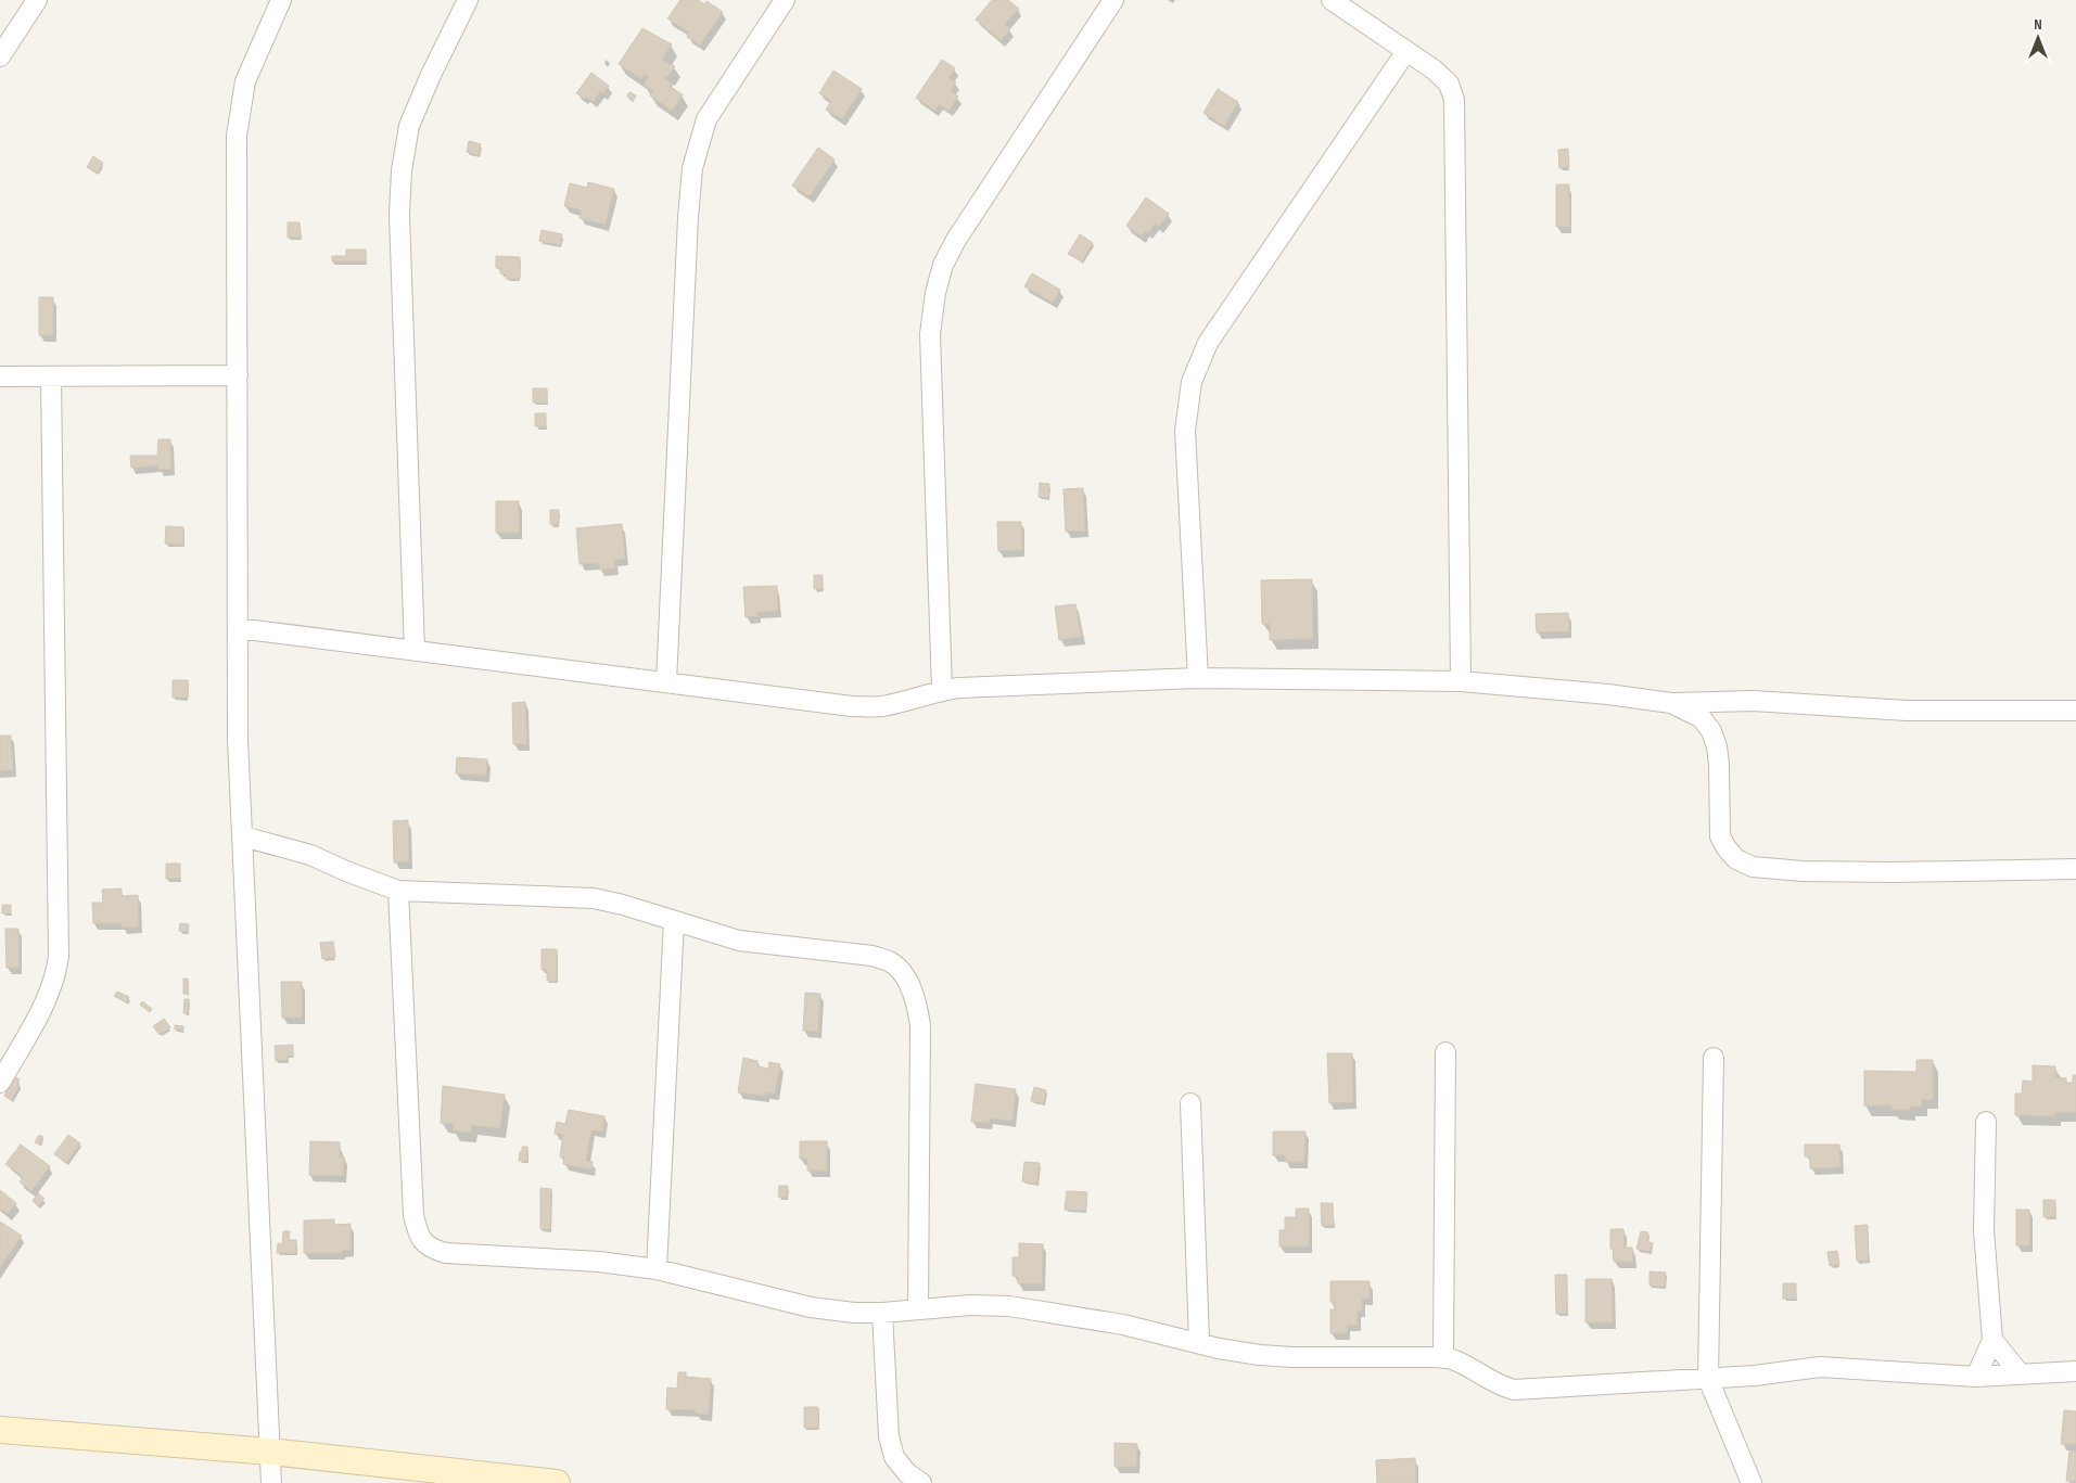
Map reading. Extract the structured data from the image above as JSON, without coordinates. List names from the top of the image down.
{
  "north": "top"
}
